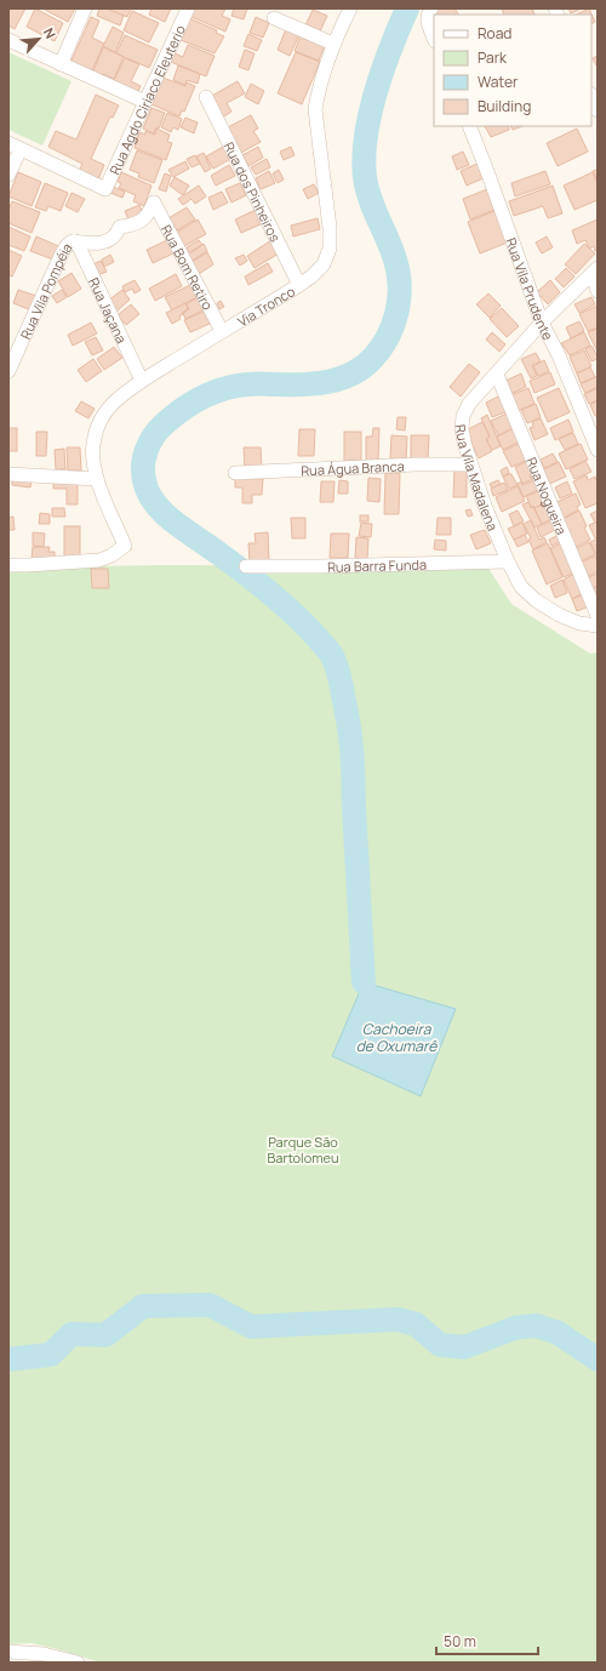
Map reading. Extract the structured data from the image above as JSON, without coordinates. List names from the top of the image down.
{
  "streets": {
    "street": [
      "Rua Agdo Ciriaco Eleuterio",
      "Rua dos Pinheiros",
      "Rua Bom Retiro",
      "Rua Vila Prudente",
      "Rua Vila Pompéia",
      "Via Tronco",
      "Rua Jaçana",
      "Rua Água Branca",
      "Rua Vila Madalena",
      "Rua Nogueira",
      "Rua Barra Funda"
    ]
  },
  "crossings": [
    ["Rua dos Pinheiros", "Via Tronco"],
    ["Rua Bom Retiro", "Rua Vila Pompéia"],
    ["Rua Bom Retiro", "Via Tronco"],
    ["Rua Bom Retiro", "Rua Jaçana"],
    ["Rua Vila Prudente", "Rua Vila Madalena"],
    ["Rua Vila Pompéia", "Rua Jaçana"],
    ["Via Tronco", "Rua Jaçana"],
    ["Rua Água Branca", "Rua Vila Madalena"],
    ["Rua Vila Madalena", "Rua Nogueira"],
    ["Rua Vila Madalena", "Rua Barra Funda"]
  ],
  "water": ["Cachoeira de Oxumarê"],
  "parks": ["Parque São Bartolomeu"],
  "legend": [
    "Road",
    "Park",
    "Water",
    "Building"
  ],
  "scale_bar": "50 m",
  "north": "top right"
}
